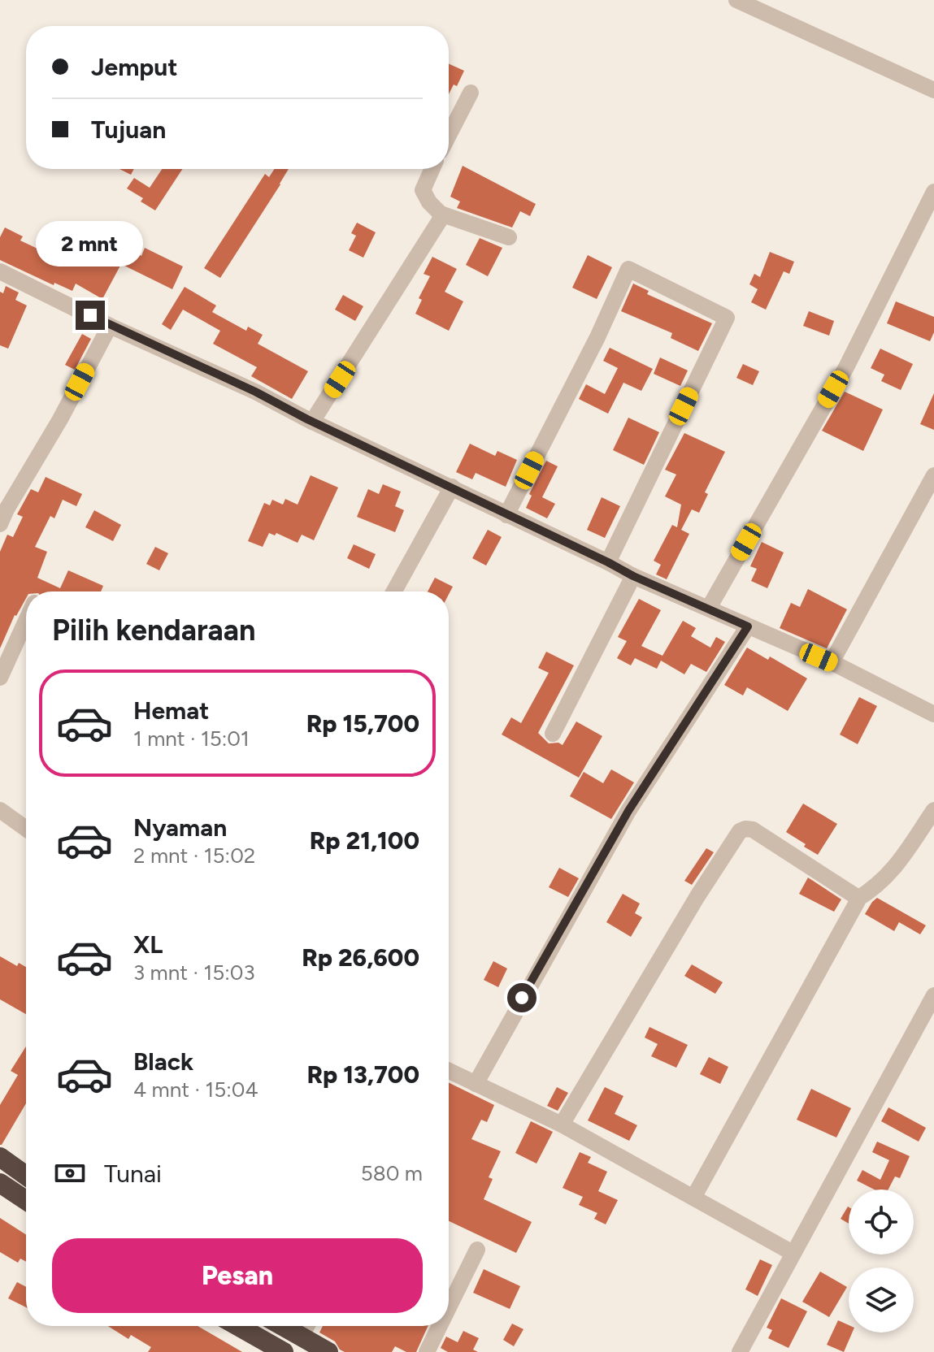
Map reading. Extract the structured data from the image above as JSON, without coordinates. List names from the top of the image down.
{
  "page": {
    "banner": ["Jemput", "Tujuan"],
    "bubble": "2 mnt",
    "heading": "Pilih kendaraan",
    "list": [
      {
        "name": "Hemat",
        "note": "1 mnt · 15:01",
        "value": "Rp 15,700"
      },
      {
        "name": "Nyaman",
        "note": "2 mnt · 15:02",
        "value": "Rp 21,100"
      },
      {
        "name": "XL",
        "note": "3 mnt · 15:03",
        "value": "Rp 26,600"
      },
      {
        "name": "Black",
        "note": "4 mnt · 15:04",
        "value": "Rp 13,700"
      }
    ],
    "pay": ["Tunai", "580 m"],
    "buttons": "Pesan"
  }
}
